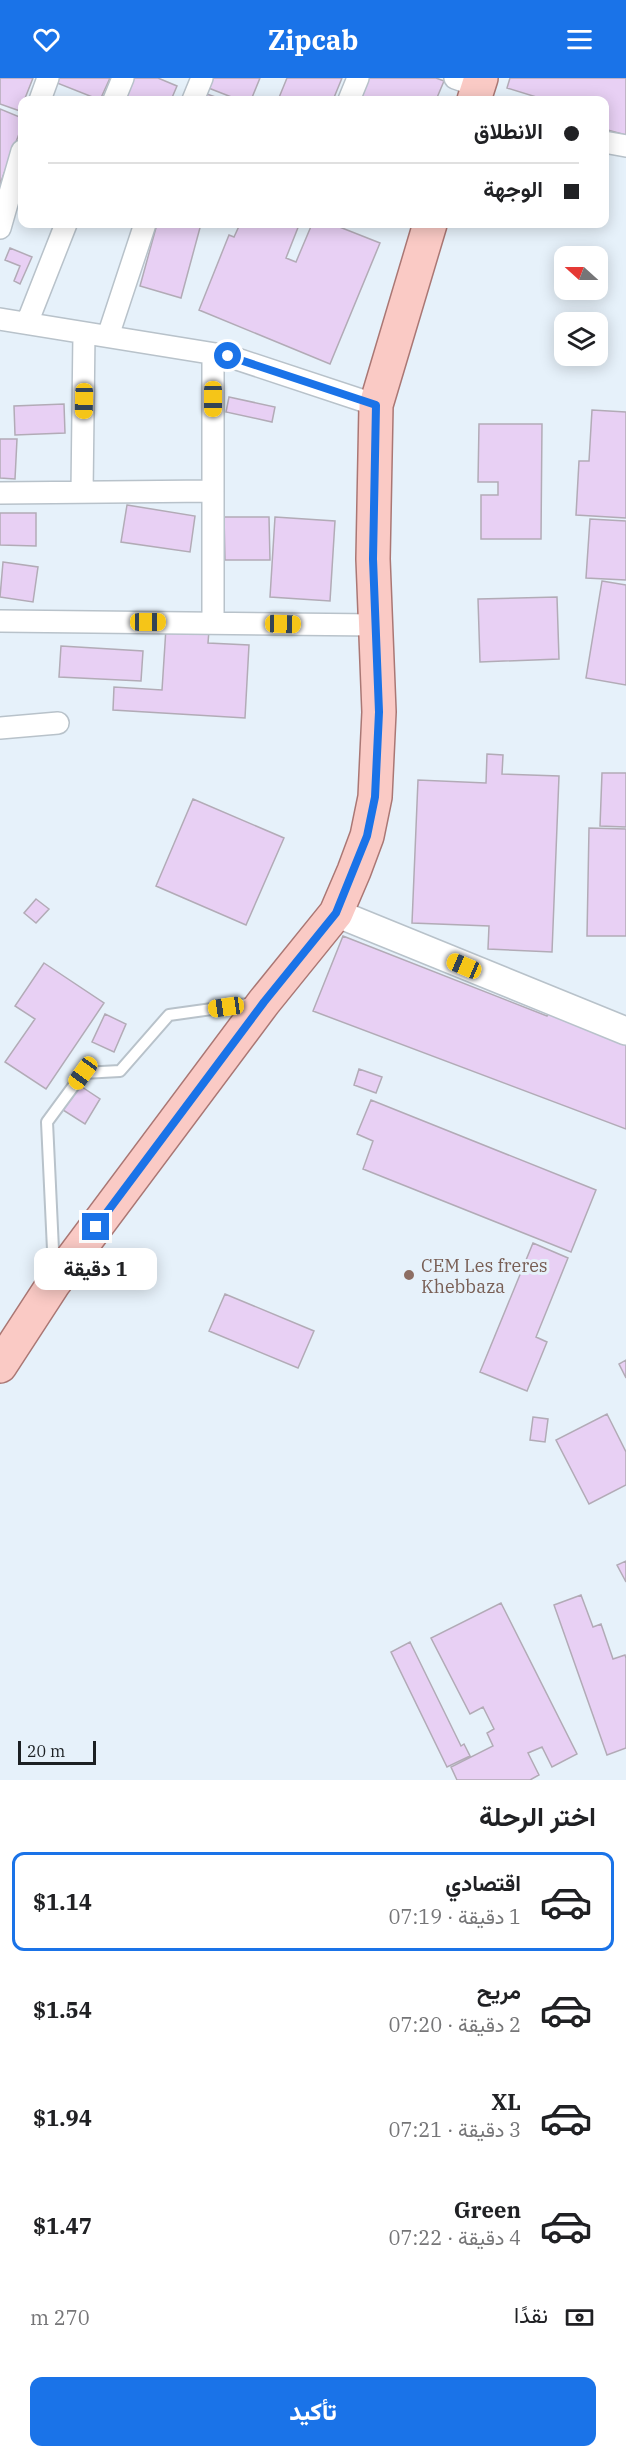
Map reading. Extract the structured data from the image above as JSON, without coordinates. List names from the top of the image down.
{
  "places": ["CEM Les freres Khebbaza"],
  "scale_bar": "20 m",
  "north": "left",
  "page": {
    "header": "Zipcab",
    "banner": ["الانطلاق", "الوجهة"],
    "bubble": "1 دقيقة",
    "scale": "20 m",
    "heading": "اختر الرحلة",
    "list": [
      {
        "name": "اقتصادي",
        "note": "1 دقيقة · 07:19",
        "value": "$1.14"
      },
      {
        "name": "مريح",
        "note": "2 دقيقة · 07:20",
        "value": "$1.54"
      },
      {
        "name": "XL",
        "note": "3 دقيقة · 07:21",
        "value": "$1.94"
      },
      {
        "name": "Green",
        "note": "4 دقيقة · 07:22",
        "value": "$1.47"
      }
    ],
    "pay": ["نقدًا", "270 m"],
    "buttons": "تأكيد"
  }
}
